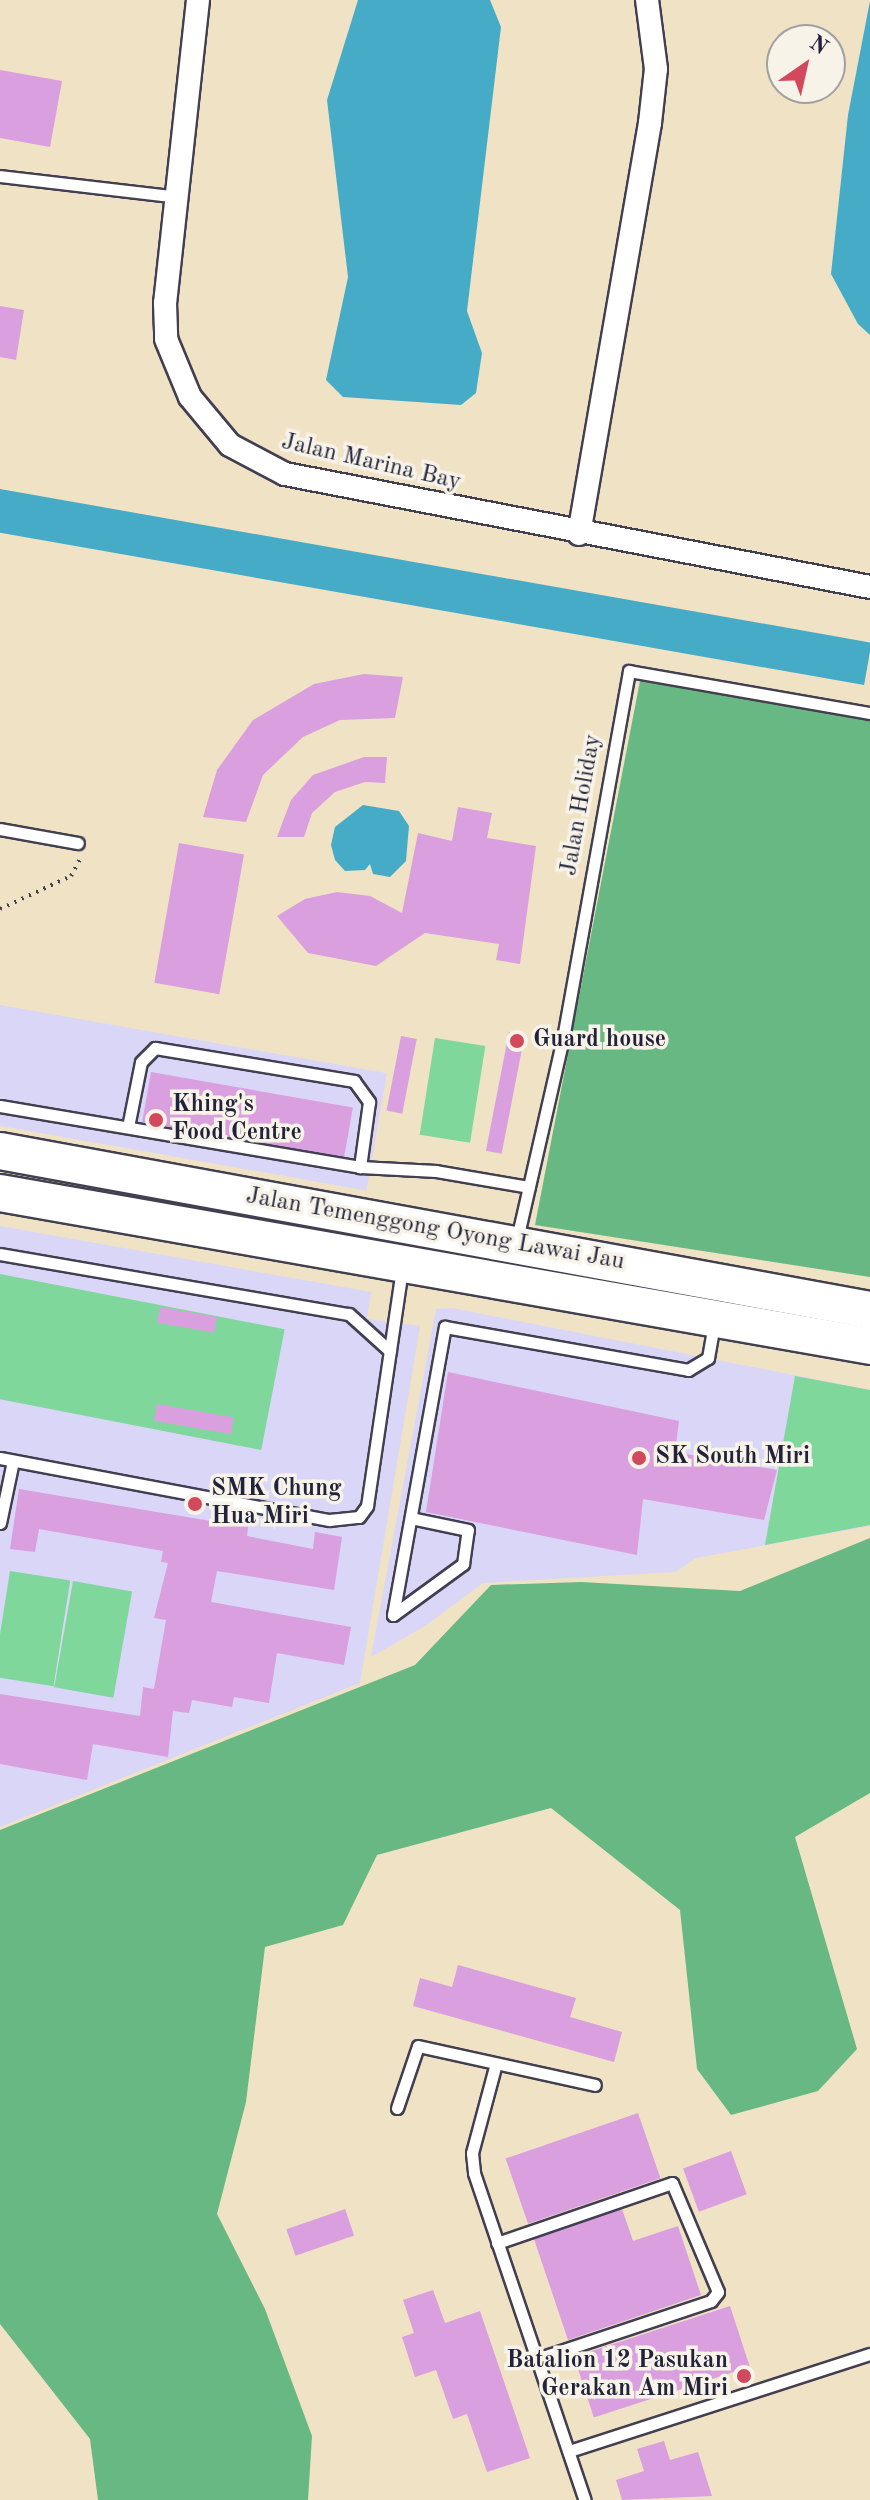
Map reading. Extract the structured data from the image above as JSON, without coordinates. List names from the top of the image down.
{
  "streets": {
    "main road": ["Jalan Temenggong Oyong Lawai Jau"],
    "street": ["Jalan Marina Bay"],
    "lane": ["Jalan Holiday"]
  },
  "crossings": [
    ["Jalan Holiday", "Jalan Temenggong Oyong Lawai Jau"]
  ],
  "places": [
    "Guard house",
    "Khing's Food Centre",
    "SK South Miri",
    "SMK Chung Hua Miri",
    "Batalion 12 Pasukan Gerakan Am Miri"
  ],
  "north": "top right"
}
